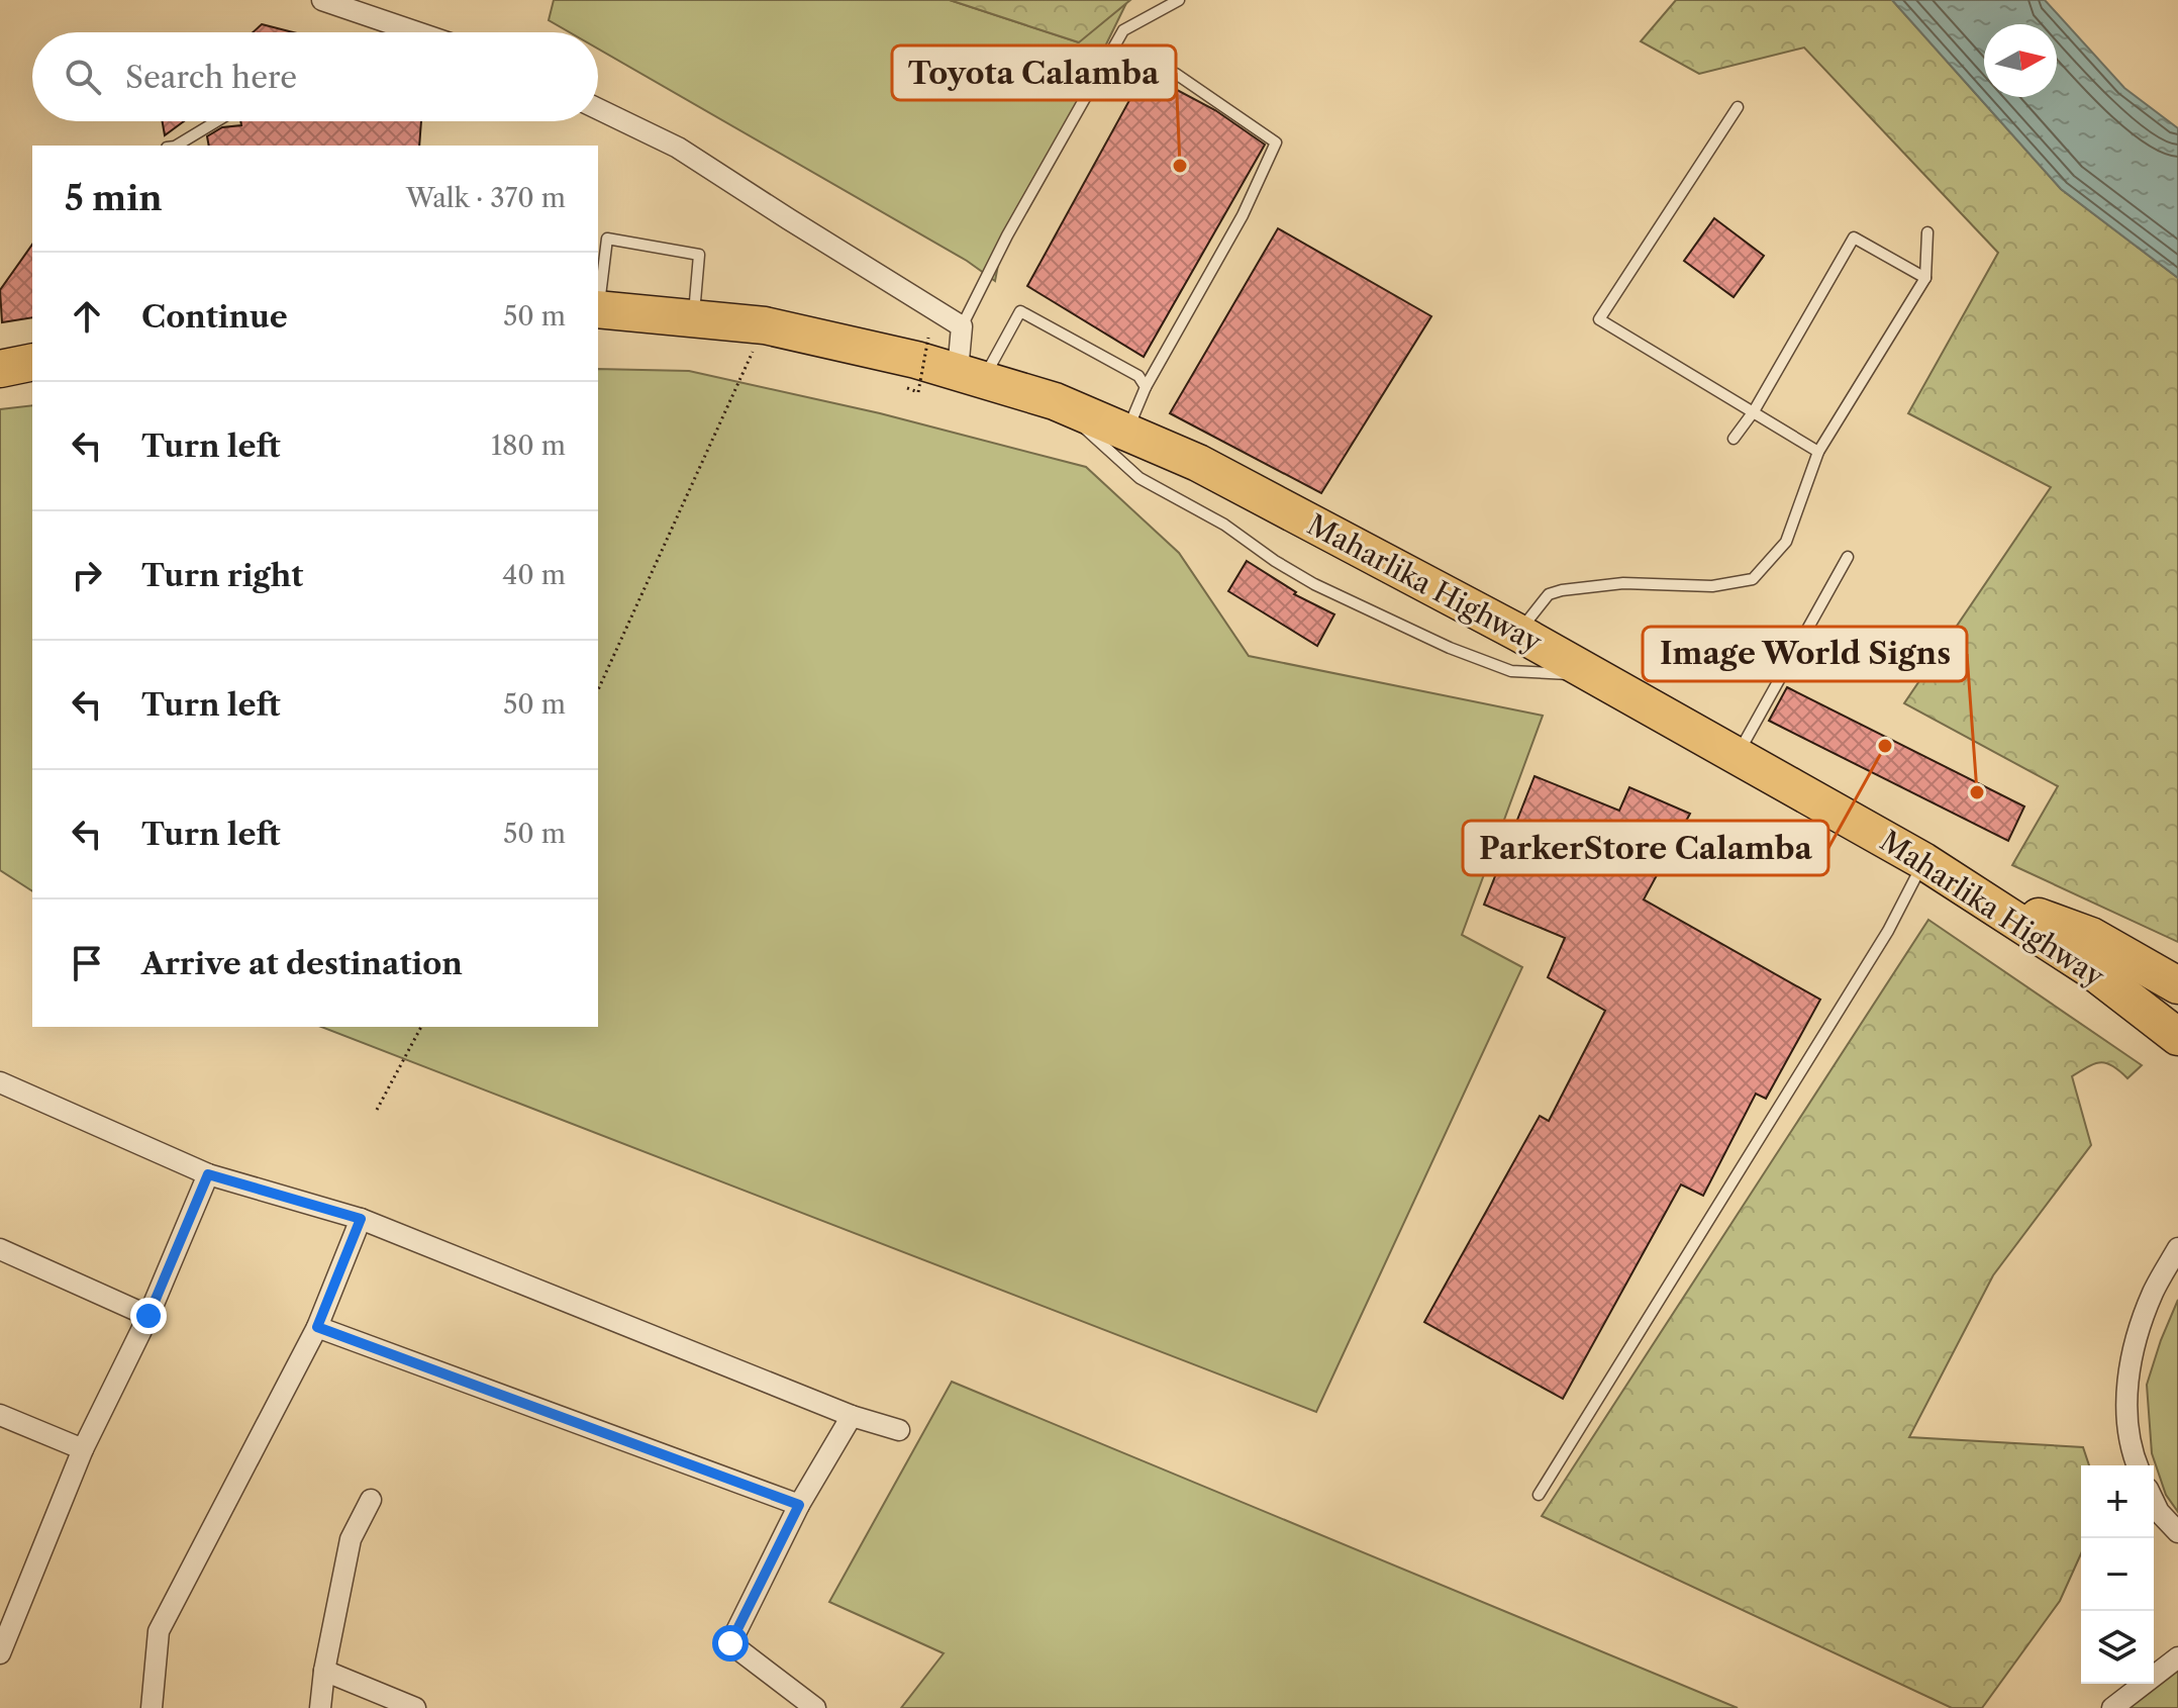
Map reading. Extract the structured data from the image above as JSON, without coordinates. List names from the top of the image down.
{
  "streets": {
    "highway": ["Maharlika Highway"]
  },
  "places": ["Toyota Calamba", "ParkerStore Calamba", "Image World Signs"],
  "north": "right",
  "page": {
    "search": "Search here",
    "heading": ["5 min", "Walk · 370 m"],
    "list": [
      ["Continue", "50 m"],
      ["Turn left", "180 m"],
      ["Turn right", "40 m"],
      ["Turn left", "50 m"],
      ["Turn left", "50 m"],
      "Arrive at destination"
    ],
    "map_buttons": ["+", "−"]
  }
}
